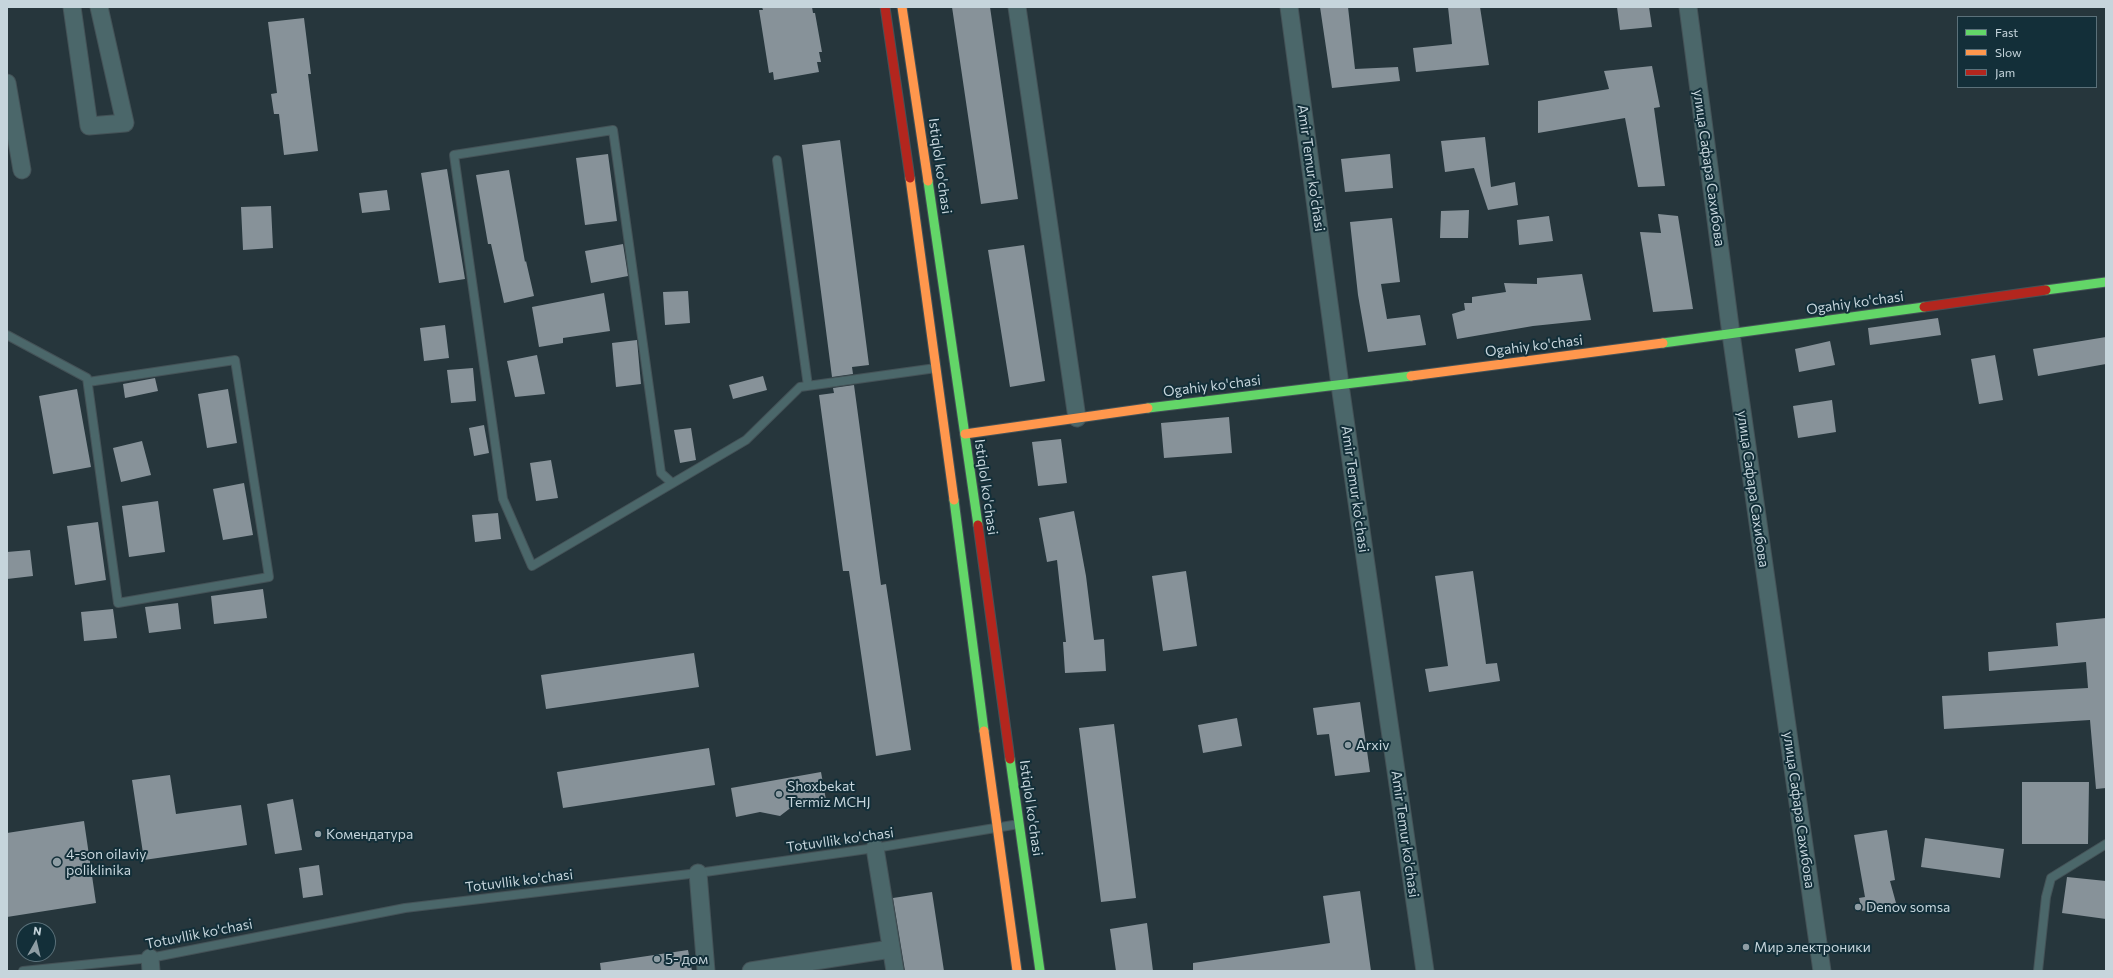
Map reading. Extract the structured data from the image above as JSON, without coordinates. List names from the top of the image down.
{
  "streets": {
    "main road": ["Istiqlol ko'chasi", "Ogahiy ko'chasi"],
    "street": ["Amir Temur ko'chasi", "улица Сафара Сахибова"],
    "lane": ["Totuvllik ko'chasi"]
  },
  "crossings": [
    ["Istiqlol ko'chasi", "Ogahiy ko'chasi"],
    ["Istiqlol ko'chasi", "Totuvllik ko'chasi"],
    ["Amir Temur ko'chasi", "Ogahiy ko'chasi"],
    ["улица Сафара Сахибова", "Ogahiy ko'chasi"]
  ],
  "places": [
    "Arxiv",
    "Shoxbekat Termiz MCHJ",
    "Комендатура",
    "4-son oilaviy poliklinika",
    "Denov somsa",
    "Мир электроники",
    "5- дом"
  ],
  "legend": ["Fast", "Slow", "Jam"],
  "north": "top"
}
